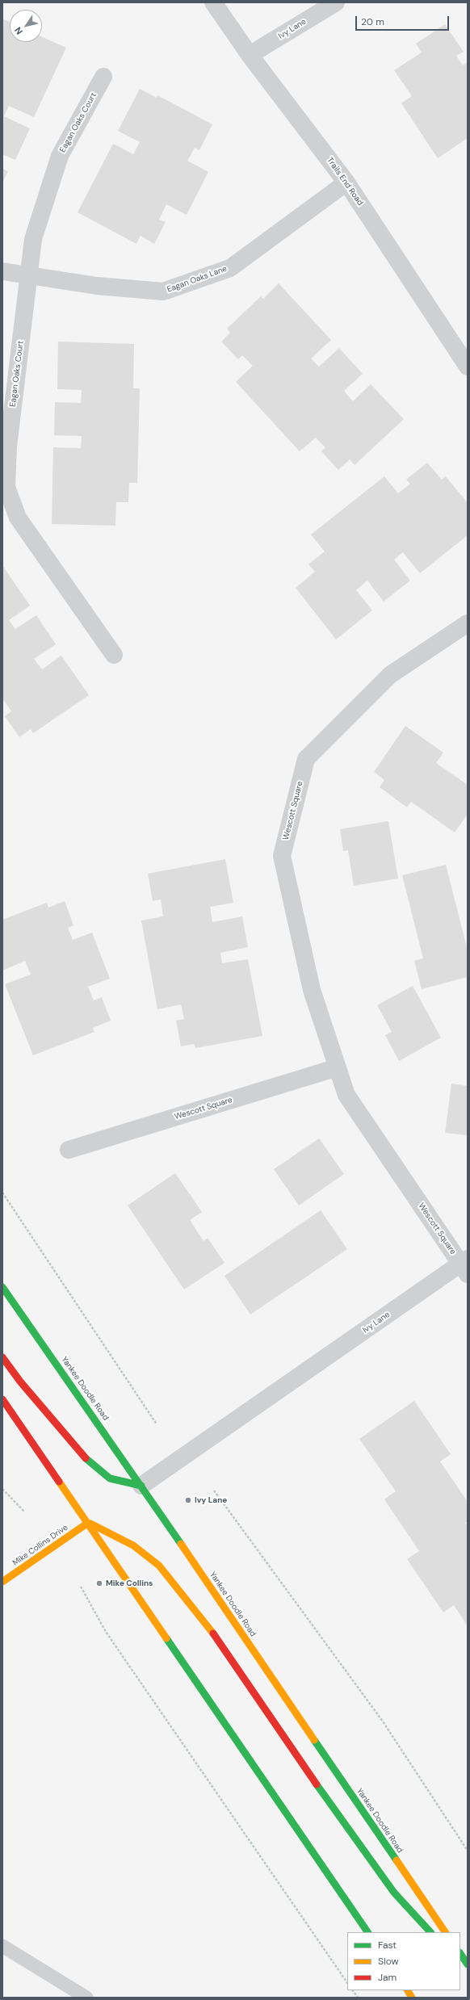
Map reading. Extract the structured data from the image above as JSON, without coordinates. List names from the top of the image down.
{
  "streets": {
    "main road": ["Yankee Doodle Road", "Mike Collins Drive"],
    "street": [
      "Ivy Lane",
      "Eagan Oaks Court",
      "Trails End Road",
      "Eagan Oaks Lane",
      "Wescott Square"
    ]
  },
  "crossings": [
    ["Ivy Lane", "Trails End Road"],
    ["Ivy Lane", "Wescott Square"],
    ["Ivy Lane", "Yankee Doodle Road"],
    ["Eagan Oaks Court", "Eagan Oaks Lane"],
    ["Trails End Road", "Eagan Oaks Lane"]
  ],
  "places": ["Ivy Lane", "Mike Collins"],
  "legend": ["Fast", "Slow", "Jam"],
  "scale_bar": "20 m",
  "north": "bottom left"
}
